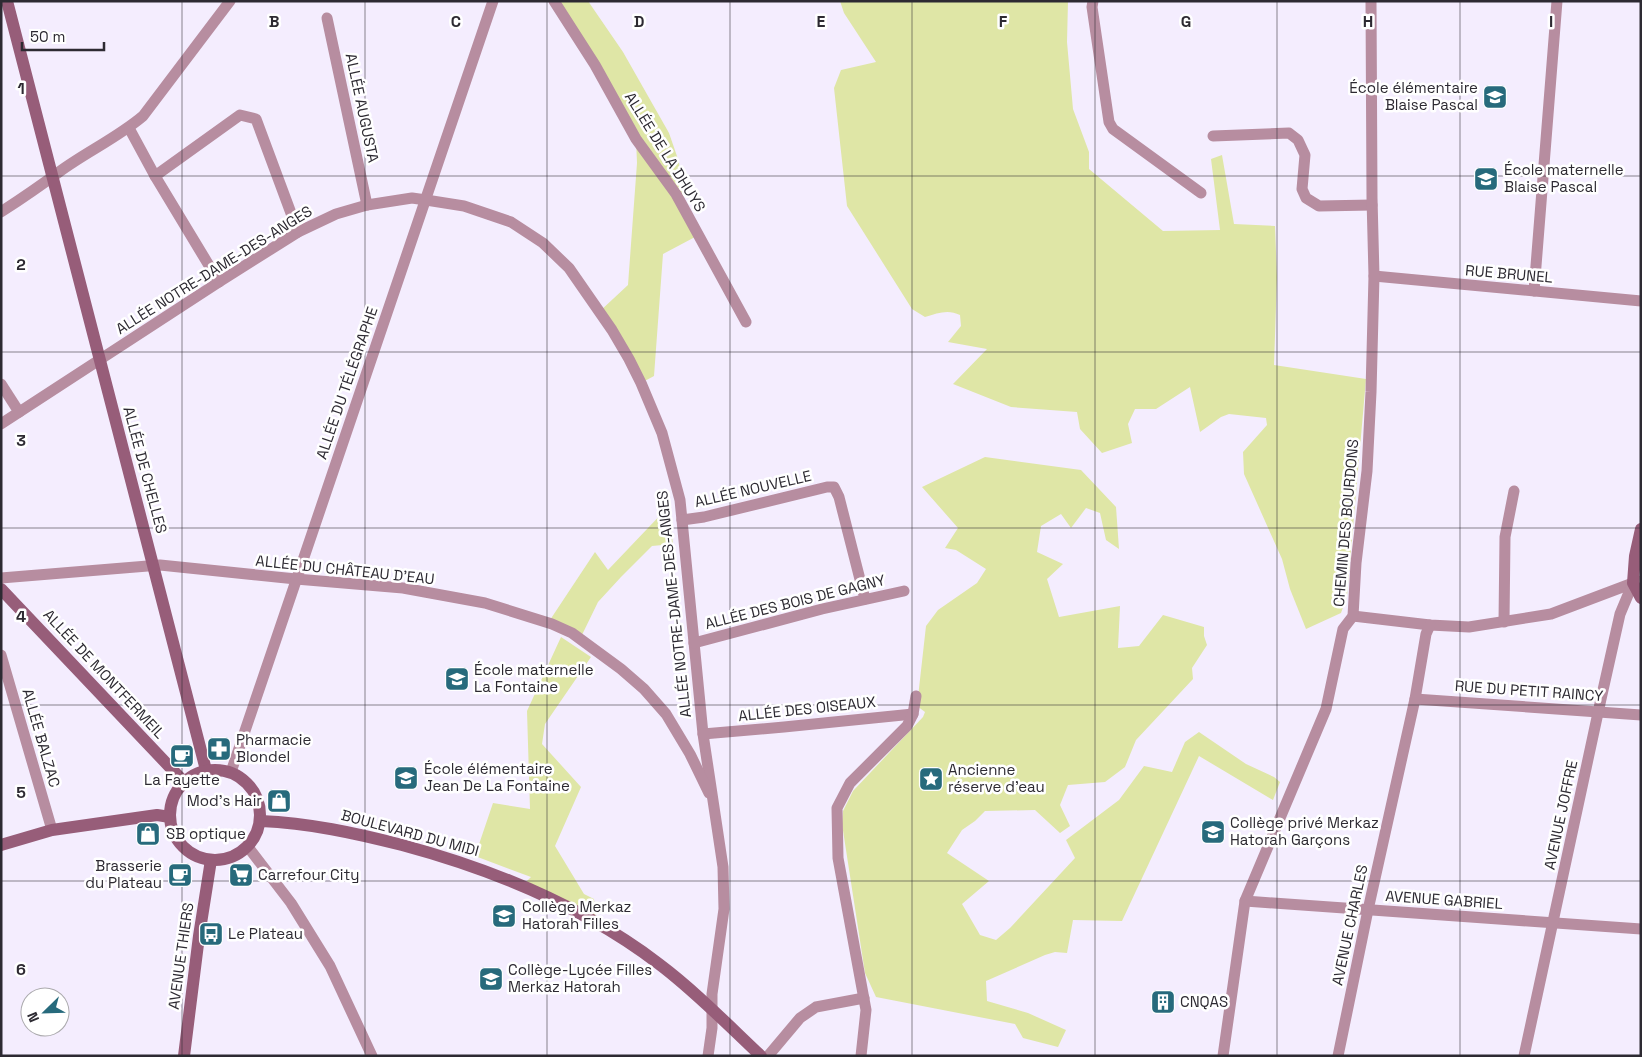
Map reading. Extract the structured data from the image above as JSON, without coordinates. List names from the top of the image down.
{
  "streets": {
    "street": [
      "ALLÉE AUGUSTA",
      "ALLÉE DE LA DHUYS",
      "ALLÉE NOTRE-DAME-DES-ANGES",
      "RUE BRUNEL",
      "ALLÉE DU TÉLÉGRAPHE",
      "ALLÉE DE CHELLES",
      "ALLÉE NOUVELLE",
      "CHEMIN DES BOURDONS",
      "ALLÉE DU CHÂTEAU D'EAU",
      "ALLÉE DES BOIS DE GAGNY",
      "ALLÉE DE MONTFERMEIL",
      "RUE DU PETIT RAINCY",
      "ALLÉE DES OISEAUX",
      "ALLÉE BALZAC",
      "AVENUE JOFFRE",
      "BOULEVARD DU MIDI",
      "AVENUE GABRIEL",
      "AVENUE CHARLES",
      "AVENUE THIERS"
    ]
  },
  "crossings": [
    ["ALLÉE AUGUSTA", "ALLÉE NOTRE-DAME-DES-ANGES"],
    ["ALLÉE NOTRE-DAME-DES-ANGES", "ALLÉE DU TÉLÉGRAPHE"],
    ["ALLÉE NOTRE-DAME-DES-ANGES", "ALLÉE DE CHELLES"],
    ["ALLÉE NOTRE-DAME-DES-ANGES", "ALLÉE NOUVELLE"],
    ["ALLÉE NOTRE-DAME-DES-ANGES", "ALLÉE DU CHÂTEAU D'EAU"],
    ["ALLÉE NOTRE-DAME-DES-ANGES", "ALLÉE DES BOIS DE GAGNY"],
    ["ALLÉE NOTRE-DAME-DES-ANGES", "ALLÉE DES OISEAUX"],
    ["ALLÉE NOTRE-DAME-DES-ANGES", "BOULEVARD DU MIDI"],
    ["RUE BRUNEL", "CHEMIN DES BOURDONS"],
    ["ALLÉE DU TÉLÉGRAPHE", "ALLÉE DE CHELLES"],
    ["ALLÉE DU TÉLÉGRAPHE", "ALLÉE DU CHÂTEAU D'EAU"],
    ["ALLÉE DU TÉLÉGRAPHE", "ALLÉE DE MONTFERMEIL"],
    ["ALLÉE DU TÉLÉGRAPHE", "BOULEVARD DU MIDI"],
    ["ALLÉE DU TÉLÉGRAPHE", "AVENUE THIERS"],
    ["ALLÉE DE CHELLES", "ALLÉE DU CHÂTEAU D'EAU"],
    ["ALLÉE DE CHELLES", "ALLÉE DE MONTFERMEIL"],
    ["ALLÉE DE CHELLES", "BOULEVARD DU MIDI"],
    ["ALLÉE DE CHELLES", "AVENUE THIERS"],
    ["ALLÉE NOUVELLE", "ALLÉE DES BOIS DE GAGNY"],
    ["CHEMIN DES BOURDONS", "AVENUE GABRIEL"],
    ["ALLÉE DE MONTFERMEIL", "BOULEVARD DU MIDI"],
    ["ALLÉE DE MONTFERMEIL", "AVENUE THIERS"],
    ["RUE DU PETIT RAINCY", "AVENUE JOFFRE"],
    ["RUE DU PETIT RAINCY", "AVENUE CHARLES"],
    ["AVENUE JOFFRE", "AVENUE GABRIEL"],
    ["BOULEVARD DU MIDI", "AVENUE THIERS"],
    ["AVENUE GABRIEL", "AVENUE CHARLES"]
  ],
  "places": {
    "school or university": [
      "École élémentaire Blaise Pascal",
      "École maternelle Blaise Pascal",
      "École maternelle La Fontaine",
      "École élémentaire Jean De La Fontaine",
      "Collège privé Merkaz Hatorah Garçons",
      "Collège Merkaz Hatorah Filles",
      "Collège-Lycée Filles Merkaz Hatorah"
    ],
    "pharmacy": ["Pharmacie Blondel"],
    "cafe": ["La Fayette", "Brasserie du Plateau"],
    "place": ["Ancienne réserve d'eau"],
    "shop": ["Mod's Hair", "SB optique"],
    "supermarket": ["Carrefour City"],
    "bus stop": ["Le Plateau"],
    "building": ["CNQAS"]
  },
  "scale_bar": "50 m",
  "north": "bottom left",
  "grid": {
    "columns": [
      "B",
      "C",
      "D",
      "E",
      "F",
      "G",
      "H",
      "I"
    ],
    "rows": [
      "1",
      "2",
      "3",
      "4",
      "5",
      "6"
    ]
  }
}
